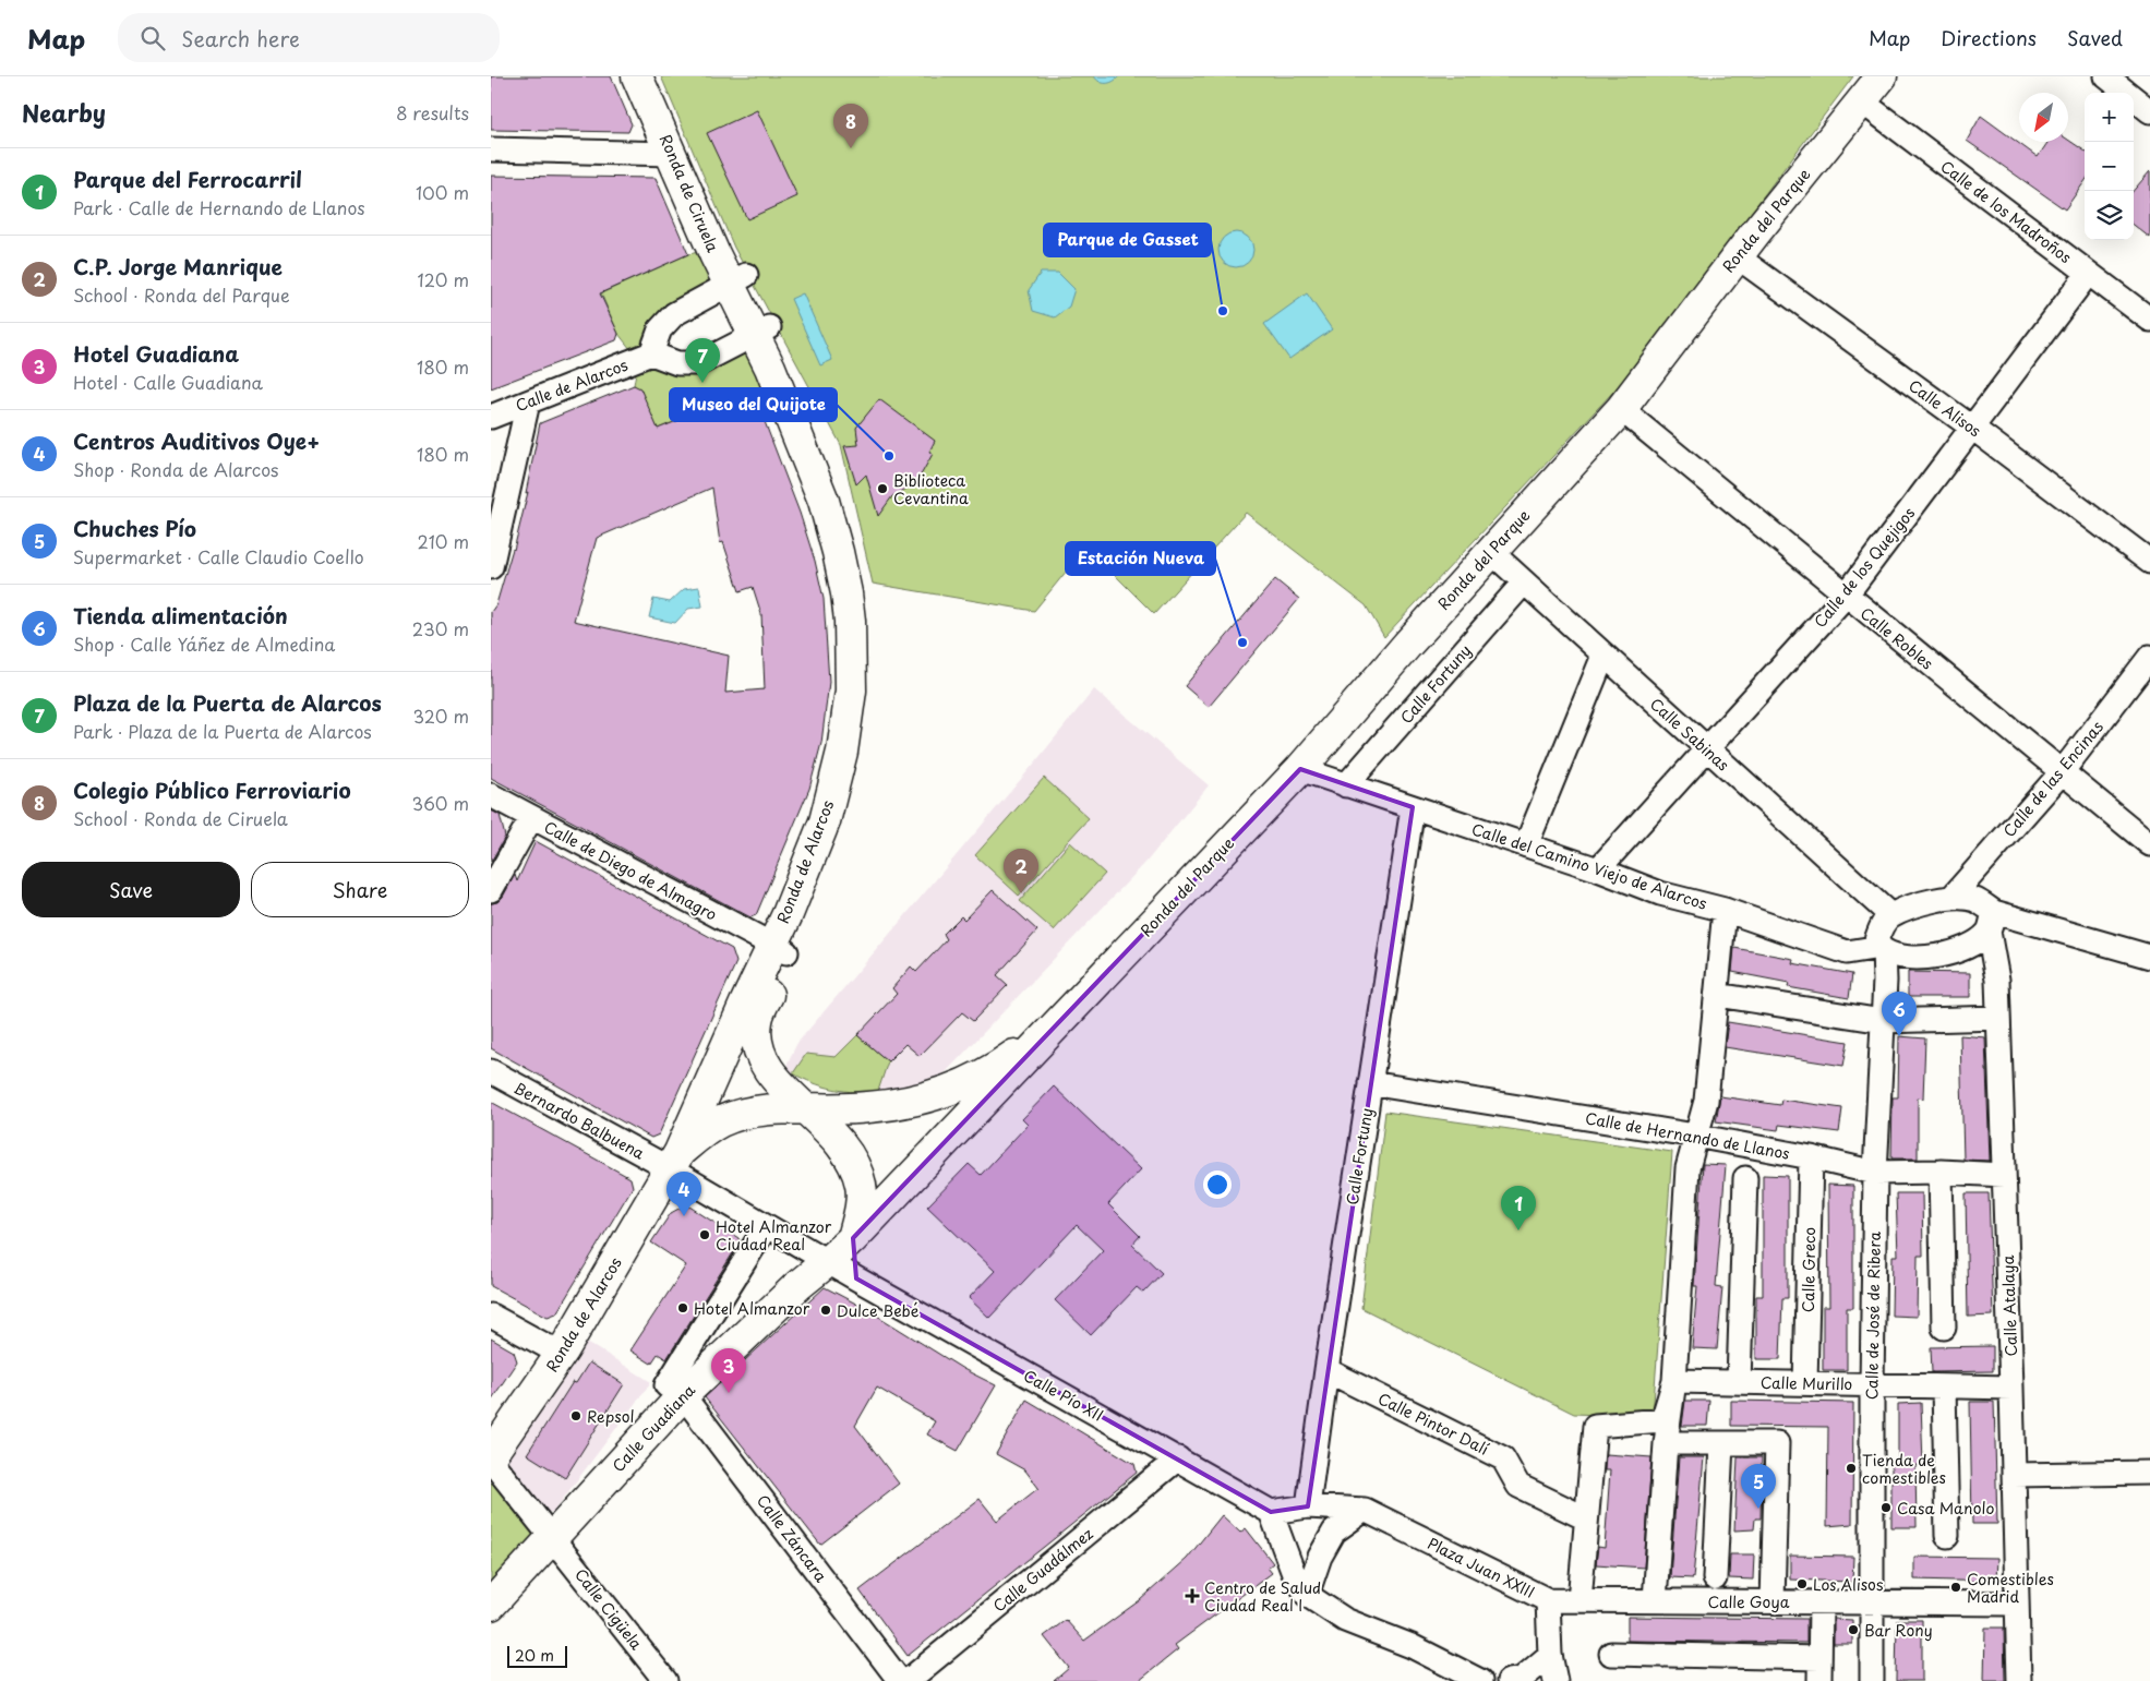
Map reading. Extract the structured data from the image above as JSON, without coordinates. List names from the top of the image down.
{
  "streets": {
    "highway": [
      "Ronda de Ciruela",
      "Ronda del Parque",
      "Ronda de Alarcos",
      "Calle Guadiana"
    ],
    "street": [
      "Calle de los Madroños",
      "Calle de Alarcos",
      "Calle Alisos",
      "Calle de los Quejigos",
      "Calle Robles",
      "Calle Fortuny",
      "Calle Sabinas",
      "Calle de las Encinas",
      "Calle del Camino Viejo de Alarcos",
      "Calle de Diego de Almagro",
      "Bernardo Balbuena",
      "Calle de Hernando de Llanos",
      "Calle Greco",
      "Calle Atalaya",
      "Calle de José de Ribera",
      "Calle Murillo",
      "Calle Pío XII",
      "Calle Pintor Dalí",
      "Calle Záncara",
      "Plaza Juan XXIII",
      "Calle Guadálmez",
      "Calle Goya",
      "Calle Cigüela"
    ]
  },
  "crossings": [
    ["Ronda de Ciruela", "Ronda de Alarcos"],
    ["Calle de los Madroños", "Ronda del Parque"],
    ["Calle de los Madroños", "Calle de los Quejigos"],
    ["Ronda del Parque", "Calle Alisos"],
    ["Ronda del Parque", "Calle Robles"],
    ["Ronda del Parque", "Calle Sabinas"],
    ["Ronda del Parque", "Ronda de Alarcos"],
    ["Ronda del Parque", "Calle del Camino Viejo de Alarcos"],
    ["Ronda del Parque", "Bernardo Balbuena"],
    ["Ronda del Parque", "Calle Guadiana"],
    ["Calle Alisos", "Calle de los Quejigos"],
    ["Calle de los Quejigos", "Calle Robles"],
    ["Calle de los Quejigos", "Calle Sabinas"],
    ["Calle de los Quejigos", "Calle del Camino Viejo de Alarcos"],
    ["Calle Robles", "Calle de las Encinas"],
    ["Calle Fortuny", "Calle Sabinas"],
    ["Calle Fortuny", "Calle del Camino Viejo de Alarcos"],
    ["Calle Fortuny", "Calle de Hernando de Llanos"],
    ["Calle Fortuny", "Calle Pintor Dalí"],
    ["Calle Fortuny", "Plaza Juan XXIII"],
    ["Calle Sabinas", "Calle de José de Ribera"],
    ["Ronda de Alarcos", "Calle de Diego de Almagro"],
    ["Ronda de Alarcos", "Bernardo Balbuena"],
    ["Calle del Camino Viejo de Alarcos", "Calle de José de Ribera"],
    ["Bernardo Balbuena", "Calle Pío XII"],
    ["Bernardo Balbuena", "Calle Záncara"],
    ["Calle de Hernando de Llanos", "Calle Greco"],
    ["Calle de Hernando de Llanos", "Calle Atalaya"],
    ["Calle de Hernando de Llanos", "Calle de José de Ribera"],
    ["Calle Greco", "Calle Murillo"],
    ["Calle Atalaya", "Calle Murillo"],
    ["Calle Atalaya", "Calle Goya"],
    ["Calle de José de Ribera", "Calle Murillo"],
    ["Calle de José de Ribera", "Calle Goya"],
    ["Calle Pío XII", "Calle Guadiana"],
    ["Calle Pío XII", "Calle Záncara"],
    ["Calle Pío XII", "Plaza Juan XXIII"],
    ["Calle Pío XII", "Calle Guadálmez"],
    ["Calle Guadiana", "Calle Záncara"],
    ["Calle Guadiana", "Calle Cigüela"],
    ["Plaza Juan XXIII", "Calle Goya"]
  ],
  "places": {
    "other": [
      "Parque de Gasset",
      "Museo del Quijote",
      "Biblioteca Cevantina",
      "Estación Nueva",
      "Hotel Almanzor Ciudad Real",
      "Hotel Almanzor",
      "Dulce Bebé",
      "Repsol",
      "Tienda de comestibles",
      "Casa Manolo",
      "Los Alisos",
      "Comestibles Madrid",
      "Bar Rony"
    ],
    "health": ["Centro de Salud Ciudad Real I"]
  },
  "scale_bar": "20 m",
  "north": "bottom left",
  "page": {
    "header": "Map",
    "search": "Search here",
    "nav": ["Map", "Directions", "Saved"],
    "heading": ["Nearby", "8 results"],
    "map_buttons": ["+", "−"],
    "pins": [
      "8",
      "7",
      "2",
      "6",
      "4",
      "1",
      "3",
      "5"
    ],
    "list": [
      {
        "mark": "1",
        "name": "Parque del Ferrocarril",
        "note": "Park · Calle de Hernando de Llanos",
        "value": "100 m"
      },
      {
        "mark": "2",
        "name": "C.P. Jorge Manrique",
        "note": "School · Ronda del Parque",
        "value": "120 m"
      },
      {
        "mark": "3",
        "name": "Hotel Guadiana",
        "note": "Hotel · Calle Guadiana",
        "value": "180 m"
      },
      {
        "mark": "4",
        "name": "Centros Auditivos Oye+",
        "note": "Shop · Ronda de Alarcos",
        "value": "180 m"
      },
      {
        "mark": "5",
        "name": "Chuches Pío",
        "note": "Supermarket · Calle Claudio Coello",
        "value": "210 m"
      },
      {
        "mark": "6",
        "name": "Tienda alimentación",
        "note": "Shop · Calle Yáñez de Almedina",
        "value": "230 m"
      },
      {
        "mark": "7",
        "name": "Plaza de la Puerta de Alarcos",
        "note": "Park · Plaza de la Puerta de Alarcos",
        "value": "320 m"
      },
      {
        "mark": "8",
        "name": "Colegio Público Ferroviario",
        "note": "School · Ronda de Ciruela",
        "value": "360 m"
      }
    ],
    "buttons": ["Save", "Share"],
    "scale": "20 m"
  }
}
